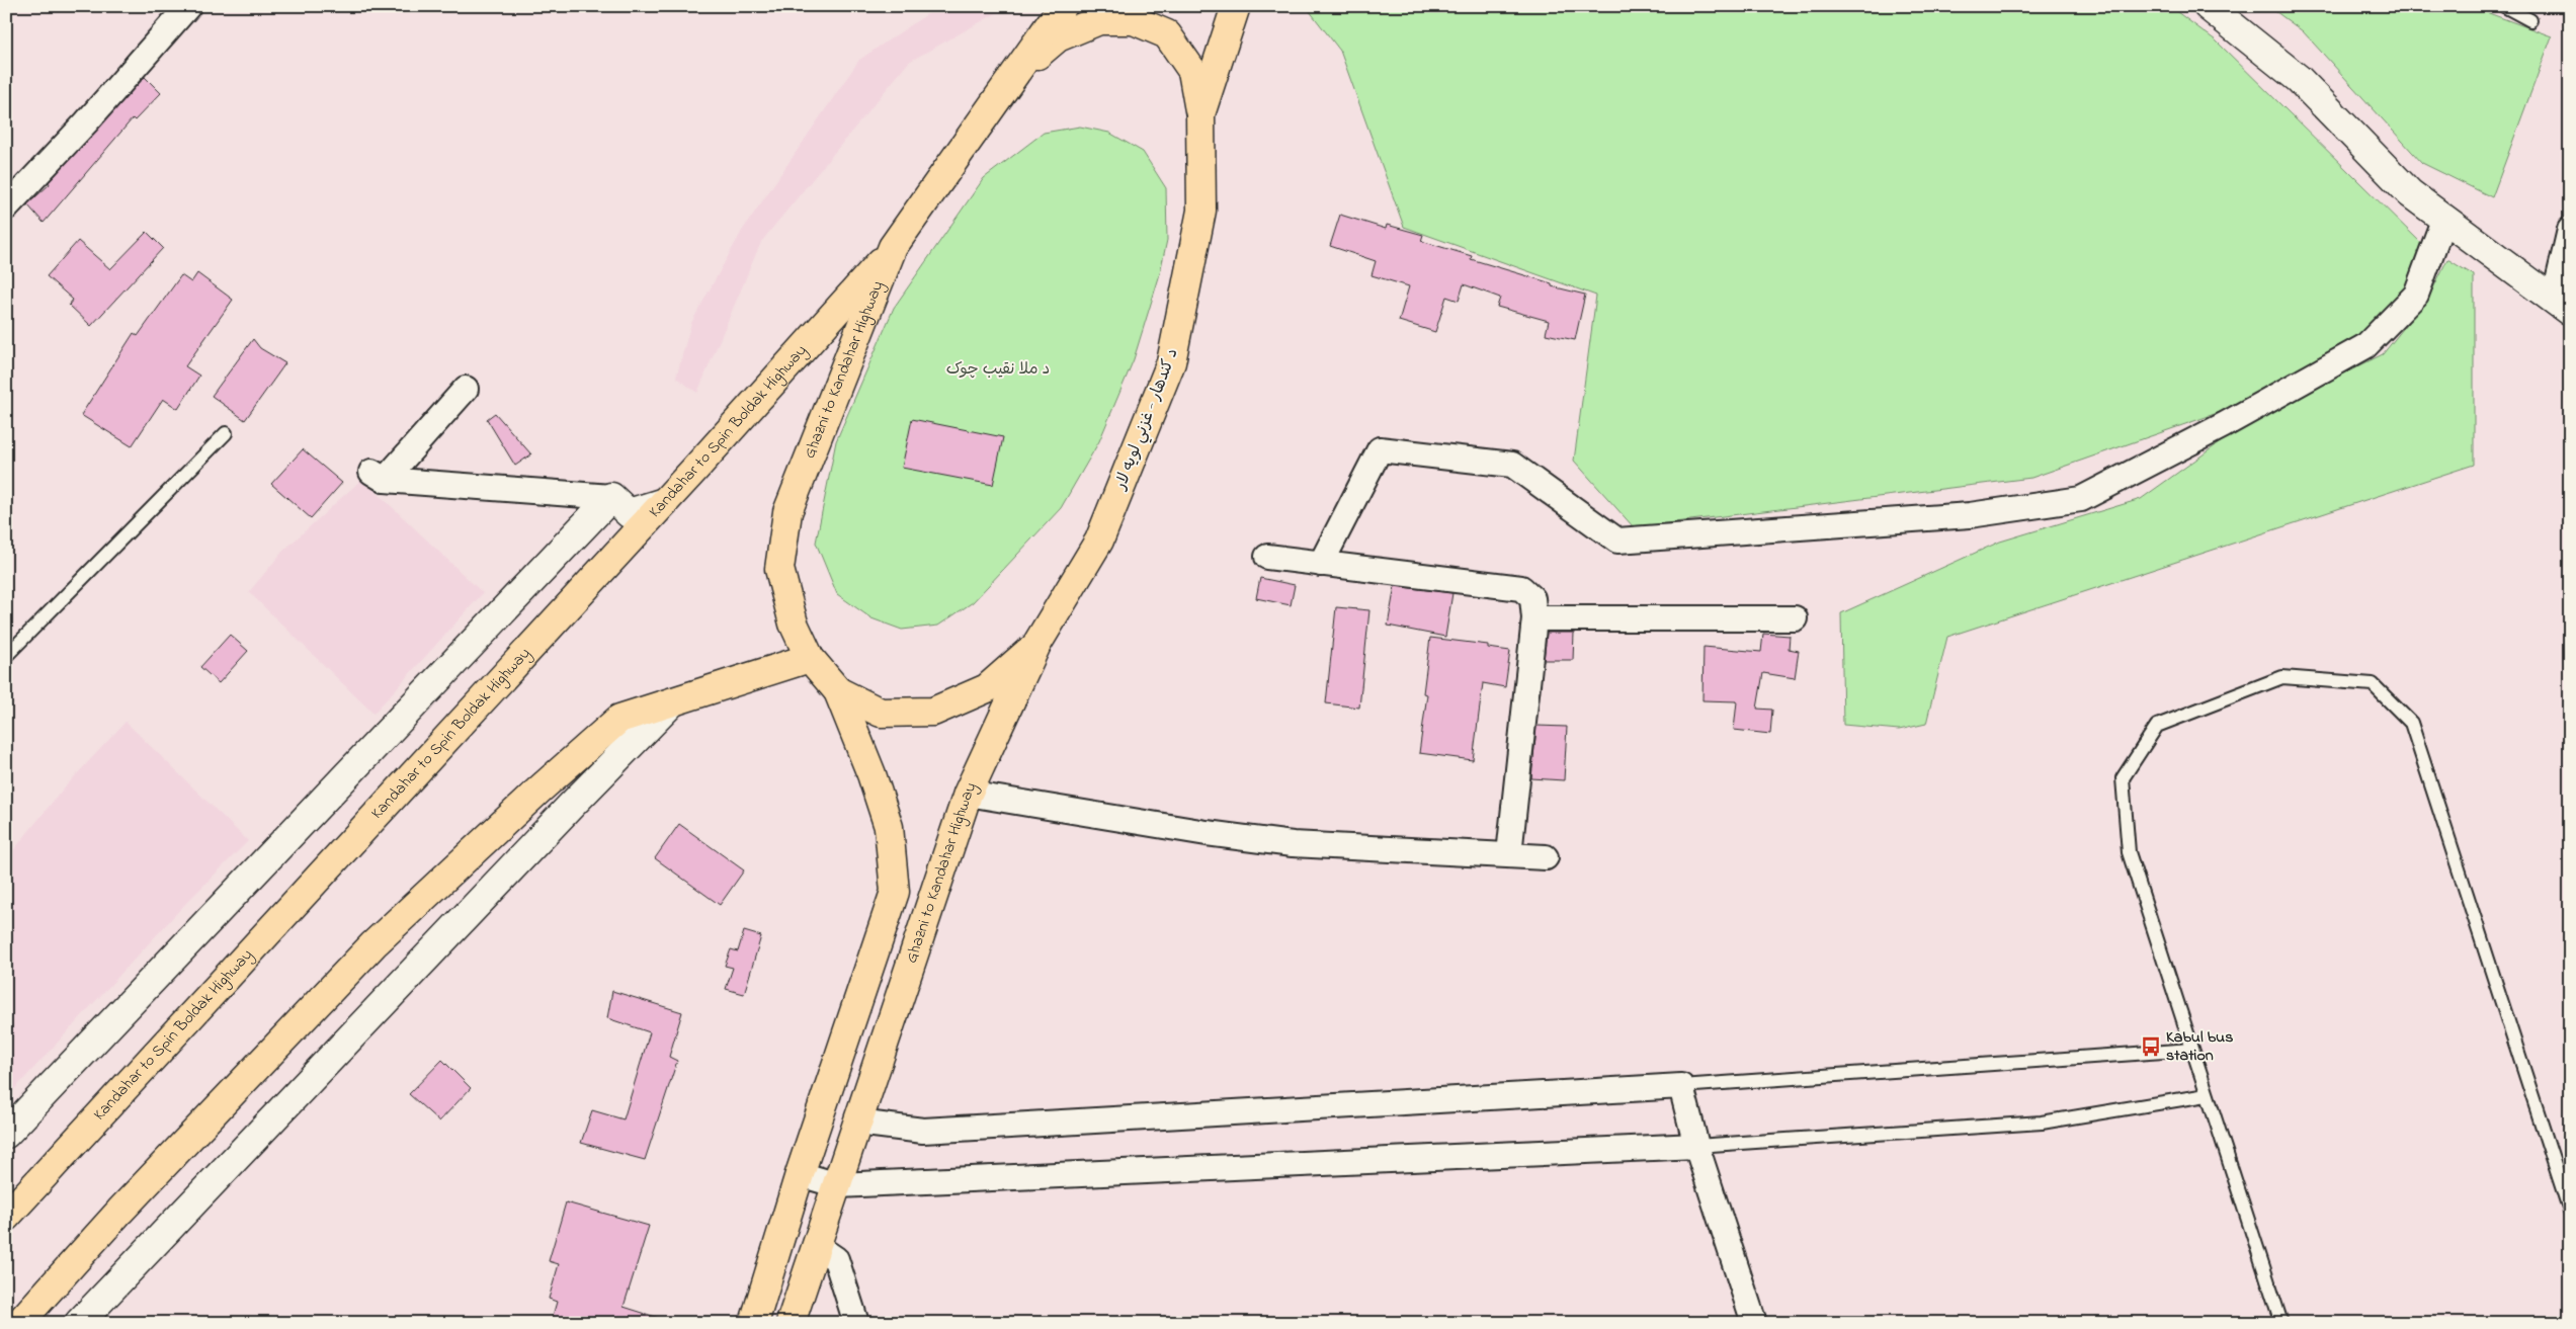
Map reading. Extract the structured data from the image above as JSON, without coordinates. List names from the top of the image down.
{
  "streets": {
    "highway": ["Ghazni to Kandahar Highway", "د کندهار - غزني لويه لار", "Kandahar to Spin Boldak Highway"]
  },
  "crossings": [
    ["Ghazni to Kandahar Highway", "د کندهار - غزني لويه لار"],
    ["Ghazni to Kandahar Highway", "Kandahar to Spin Boldak Highway"]
  ],
  "parks": ["د ملا نقيب چوک"],
  "places": {
    "bus stop": ["Kabul bus station"]
  }
}
